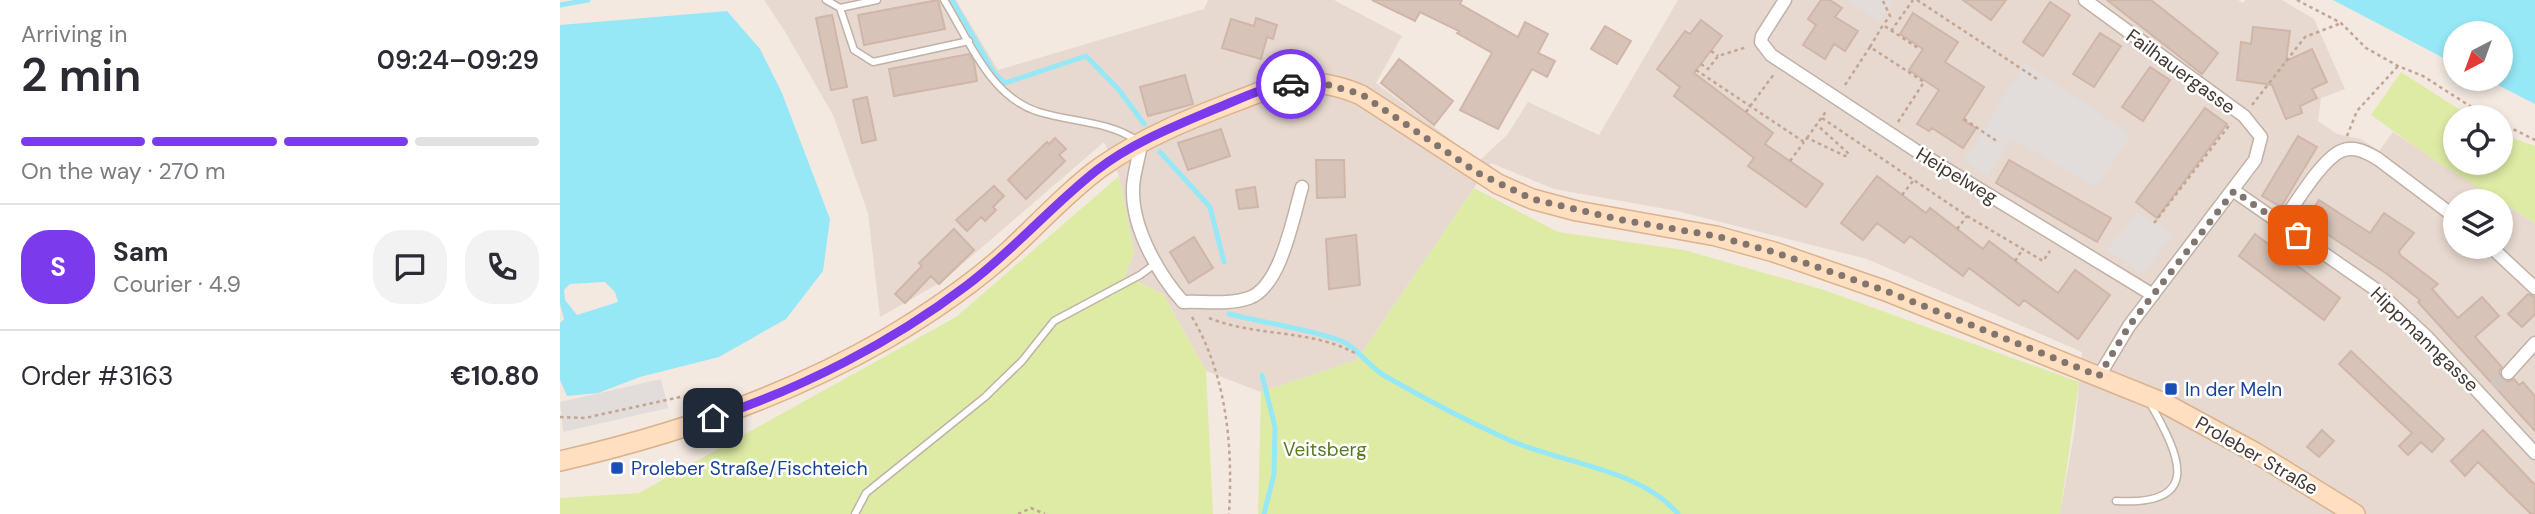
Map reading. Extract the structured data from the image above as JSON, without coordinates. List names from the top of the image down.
{
  "streets": {
    "main road": ["Proleber Straße"],
    "street": ["Failhauergasse", "Heipelweg", "Hippmanngasse"]
  },
  "parks": ["Veitsberg"],
  "places": {
    "transit": ["In der Meln", "Proleber Straße/Fischteich"]
  },
  "north": "bottom left",
  "page": {
    "heading": ["2 min", "Arriving in", "09:24–09:29"],
    "panel": [
      "Sam",
      "Courier · 4.9",
      "Order #3163",
      "€10.80"
    ],
    "bar": "On the way · 270 m",
    "round": "S"
  }
}
